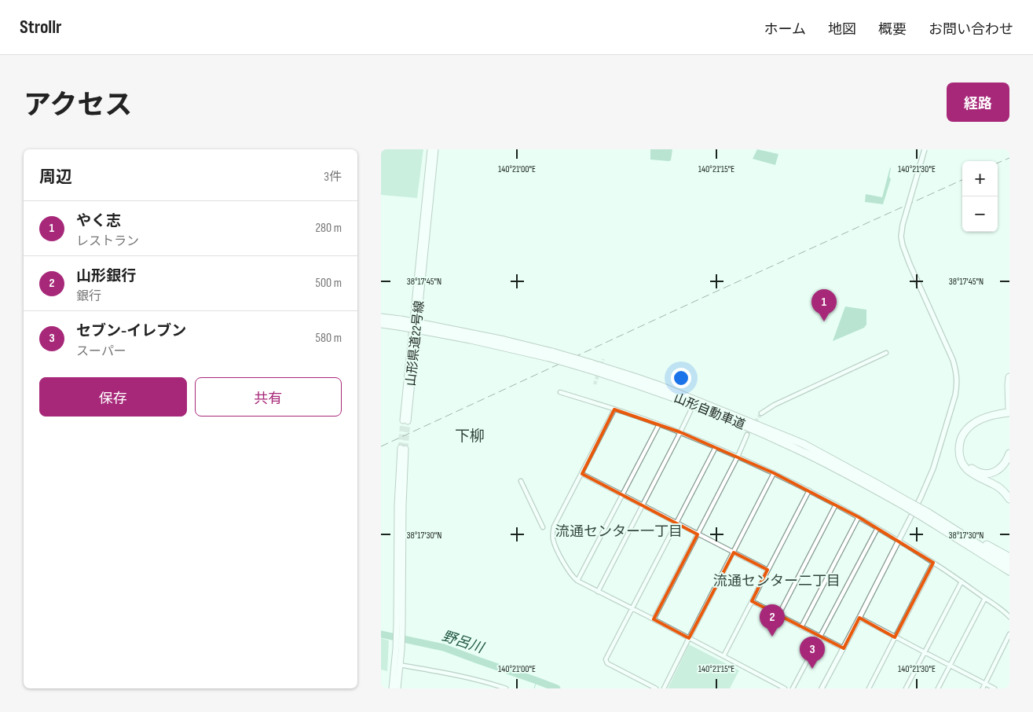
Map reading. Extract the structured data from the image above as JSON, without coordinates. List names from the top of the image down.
{
  "streets": {
    "highway": ["山形自動車道"],
    "main road": ["山形県道22号線"]
  },
  "districts": ["下柳", "流通センター一丁目", "流通センター二丁目"],
  "water": ["野呂川"],
  "page": {
    "header": "Strollr",
    "nav": [
      "ホーム",
      "地図",
      "概要",
      "お問い合わせ"
    ],
    "title": "アクセス",
    "buttons": [
      "経路",
      ["保存", "共有"]
    ],
    "heading": ["周辺", "3件"],
    "map_buttons": ["+", "−"],
    "list": [
      {
        "mark": "1",
        "name": "やく志",
        "note": "レストラン",
        "value": "280 m"
      },
      {
        "mark": "2",
        "name": "山形銀行",
        "note": "銀行",
        "value": "500 m"
      },
      {
        "mark": "3",
        "name": "セブン-イレブン",
        "note": "スーパー",
        "value": "580 m"
      }
    ],
    "pins": ["1", "2", "3"]
  },
  "coordinates": [
    "140°21'00\"E",
    "140°21'15\"E",
    "140°21'30\"E",
    "38°17'45\"N",
    "38°17'30\"N"
  ]
}
